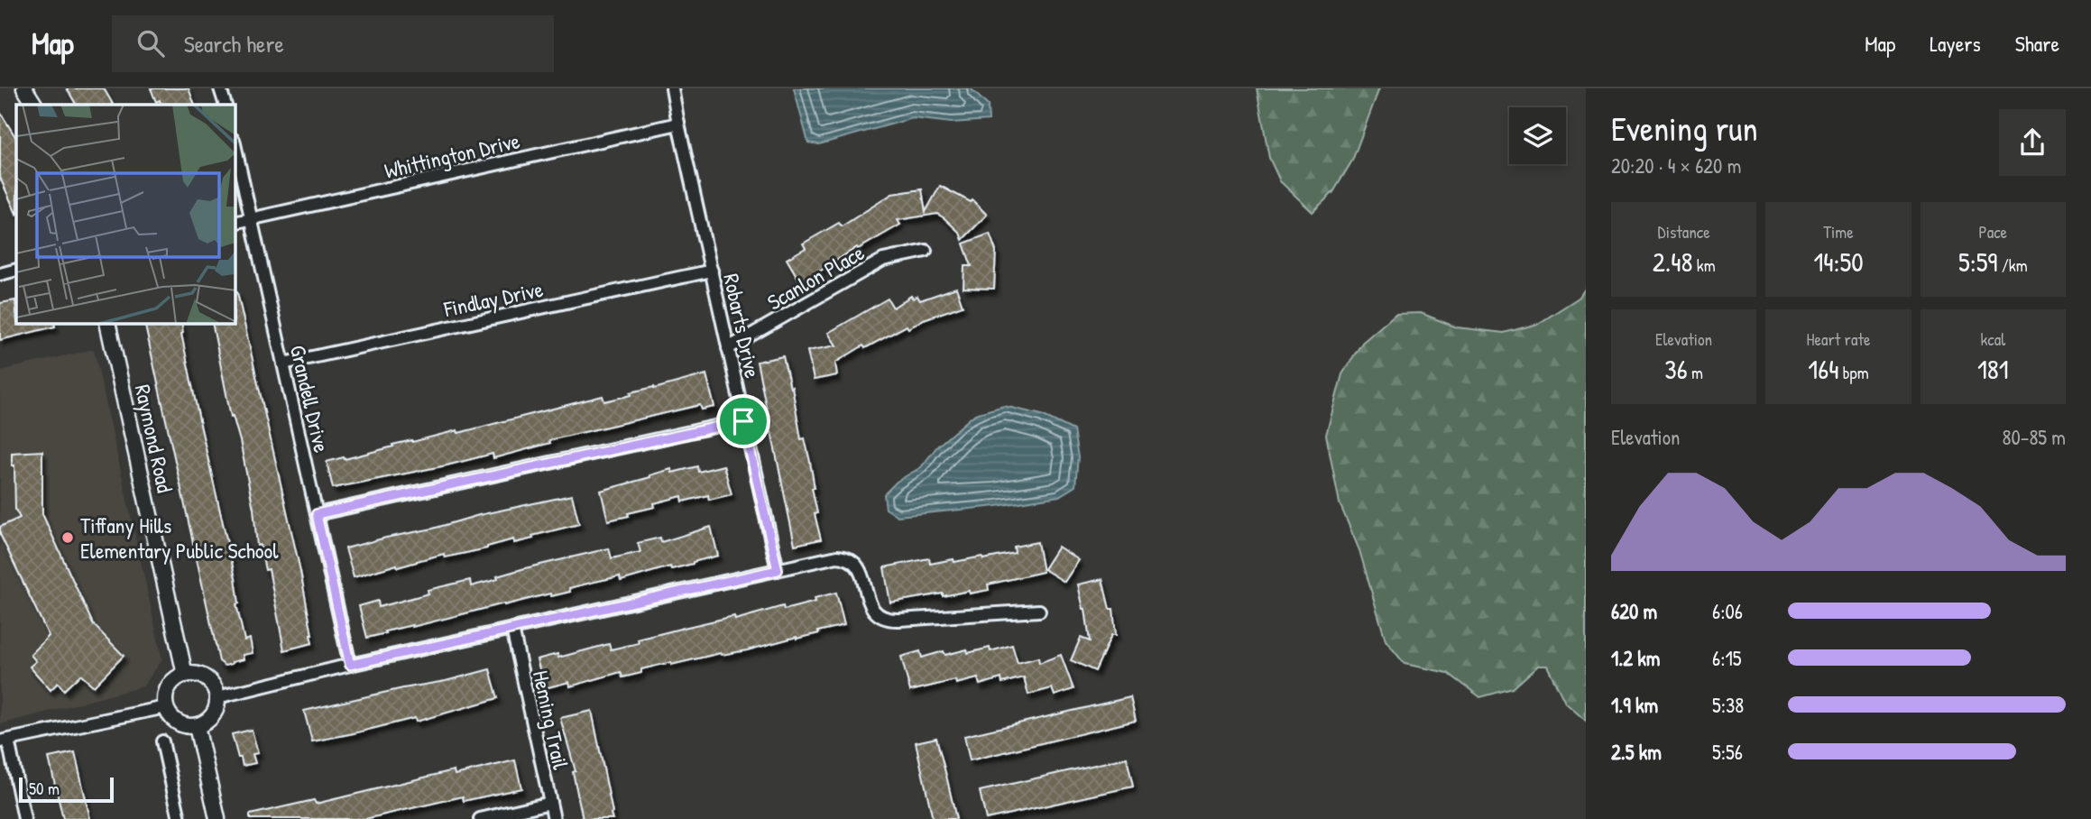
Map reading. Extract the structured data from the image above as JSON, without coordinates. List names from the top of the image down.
{
  "streets": {
    "street": [
      "Whittington Drive",
      "Scanlon Place",
      "Findlay Drive",
      "Robarts Drive",
      "Grandell Drive",
      "Raymond Road",
      "Heming Trail"
    ]
  },
  "crossings": [
    ["Whittington Drive", "Robarts Drive"],
    ["Whittington Drive", "Grandell Drive"],
    ["Scanlon Place", "Robarts Drive"],
    ["Findlay Drive", "Robarts Drive"],
    ["Findlay Drive", "Grandell Drive"]
  ],
  "places": ["Tiffany Hills Elementary Public School"],
  "scale_bar": "50 m",
  "page": {
    "header": "Map",
    "search": "Search here",
    "nav": ["Map", "Layers", "Share"],
    "heading": ["Evening run", "20:20 · 4 × 620 m"],
    "stats": [
      ["Distance", "2.48 km"],
      ["Time", "14:50"],
      ["Pace", "5:59 /km"],
      ["Elevation", "36 m"],
      ["Heart rate", "164 bpm"],
      ["kcal", "181"]
    ],
    "chart": ["Elevation", "80–85 m"],
    "list": [
      {
        "name": "620 m",
        "note": "6:06"
      },
      {
        "name": "1.2 km",
        "note": "6:15"
      },
      {
        "name": "1.9 km",
        "note": "5:38"
      },
      {
        "name": "2.5 km",
        "note": "5:56"
      }
    ],
    "scale": "50 m"
  }
}
